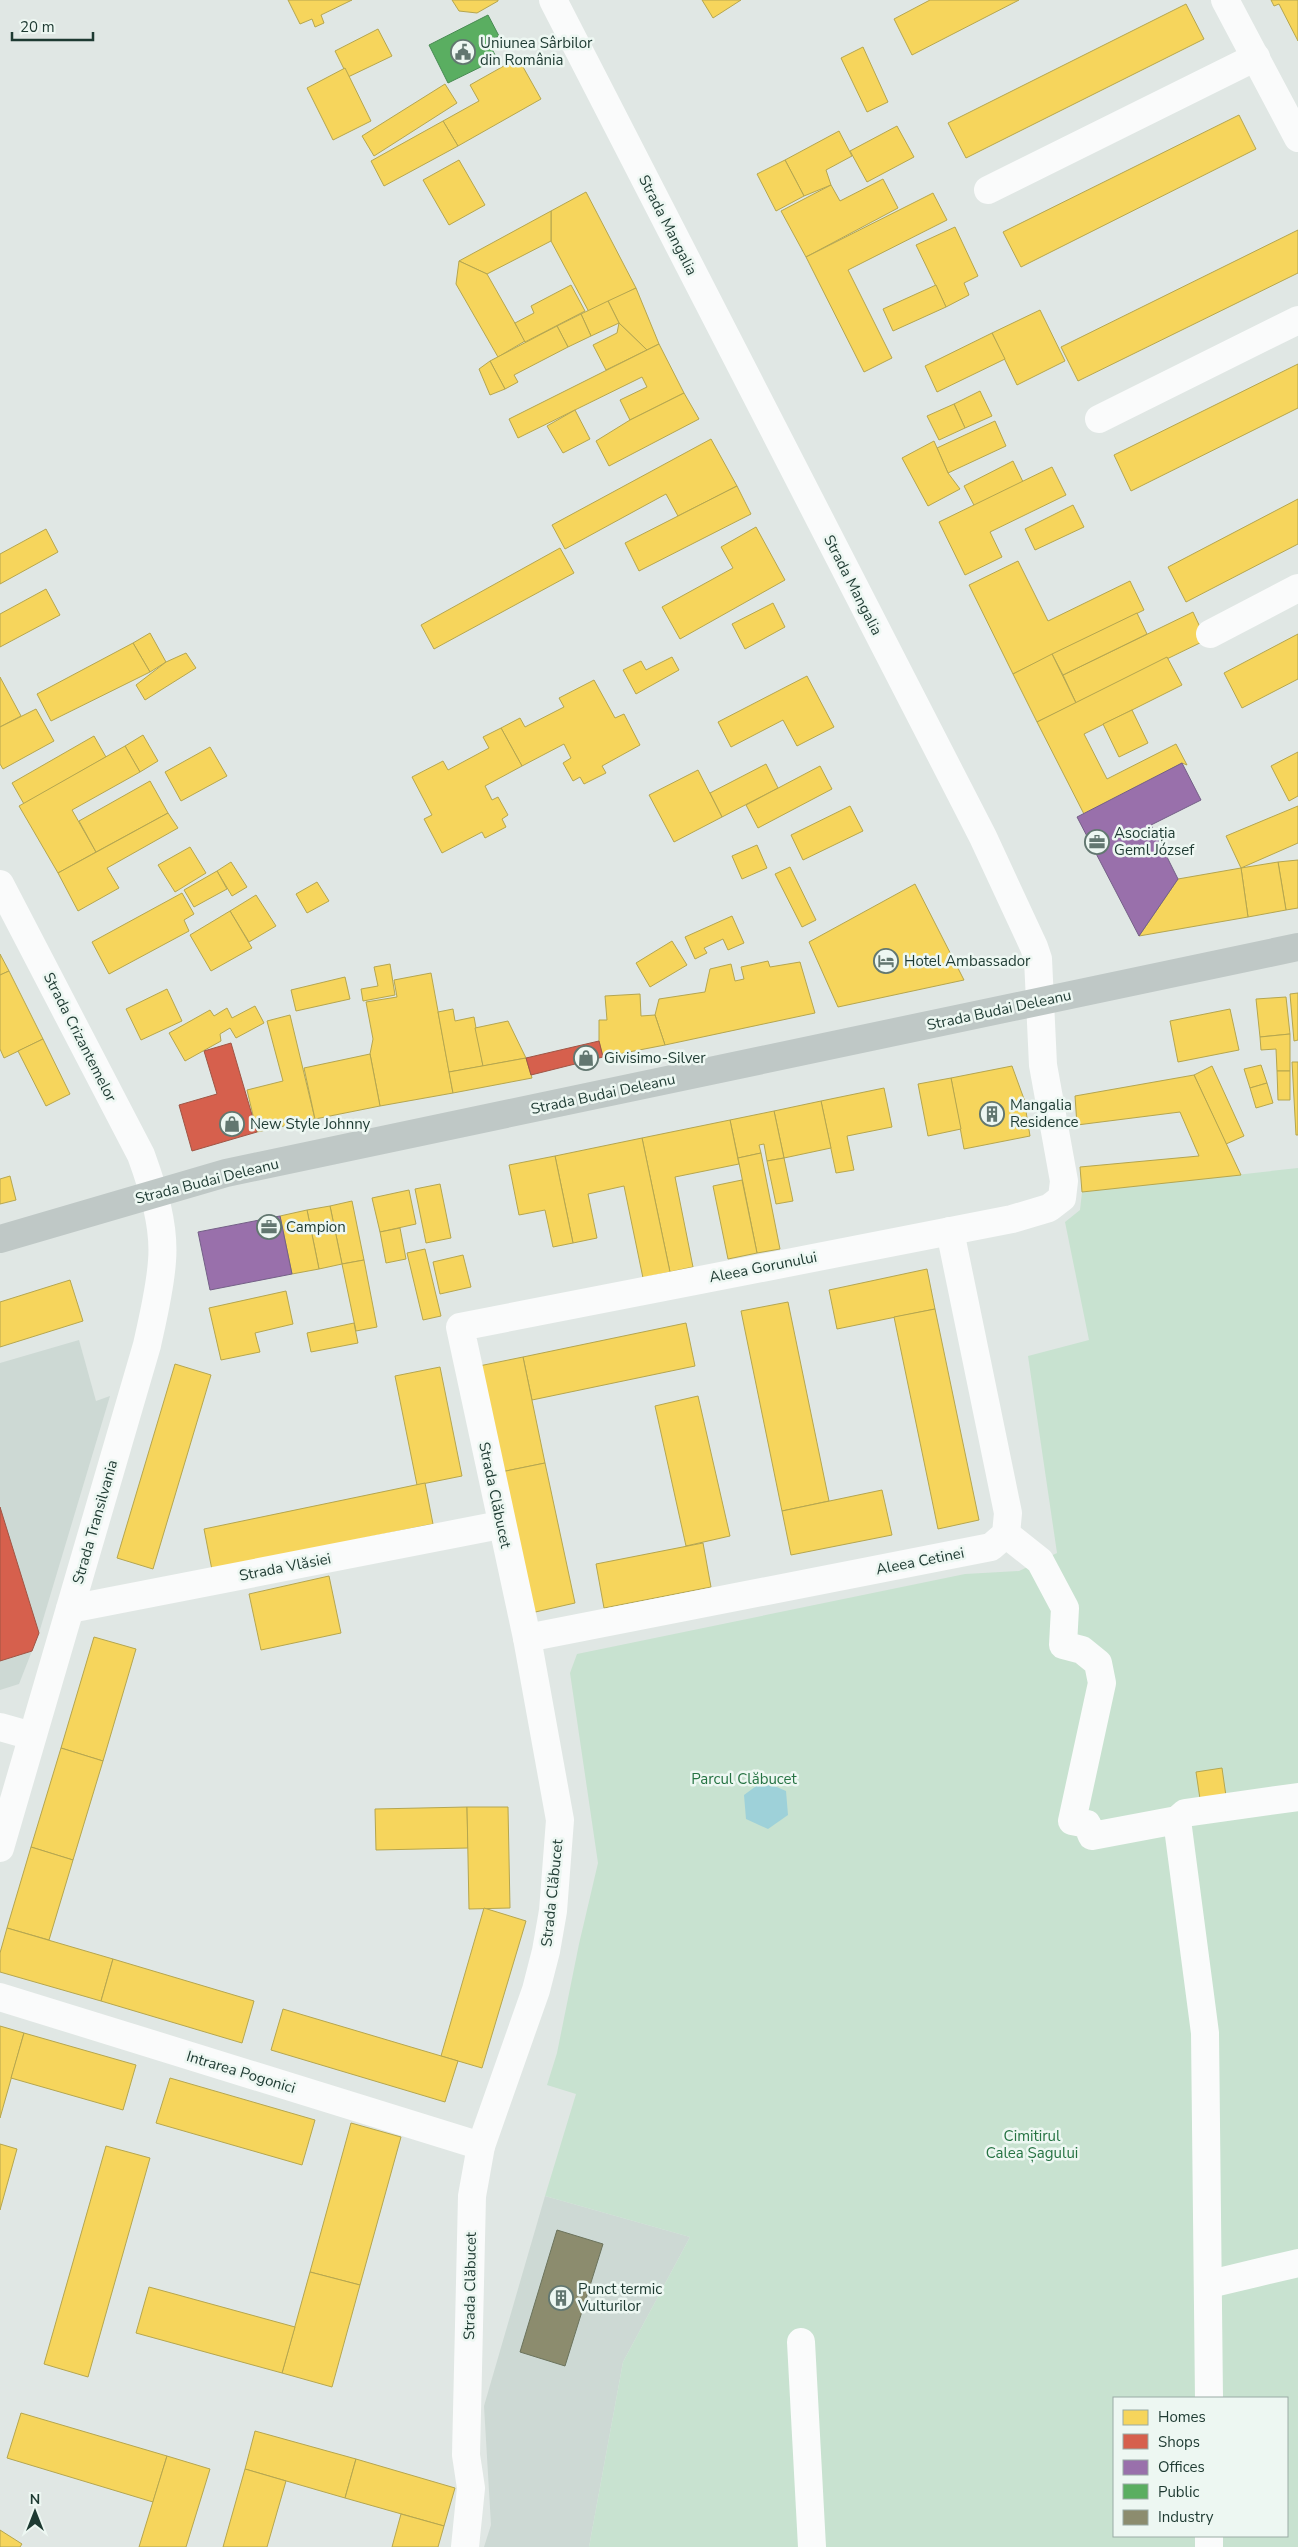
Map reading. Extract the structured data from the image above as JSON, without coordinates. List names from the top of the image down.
{
  "streets": {
    "main road": ["Strada Budai Deleanu"],
    "street": [
      "Strada Mangalia",
      "Strada Crizantemelor",
      "Aleea Gorunului",
      "Strada Clăbucet",
      "Strada Transilvania",
      "Aleea Cetinei",
      "Strada Vlăsiei",
      "Intrarea Pogonici"
    ]
  },
  "crossings": [
    ["Strada Mangalia", "Strada Budai Deleanu"],
    ["Strada Mangalia", "Aleea Gorunului"],
    ["Strada Budai Deleanu", "Strada Crizantemelor"],
    ["Strada Budai Deleanu", "Strada Transilvania"],
    ["Strada Crizantemelor", "Strada Transilvania"],
    ["Aleea Gorunului", "Strada Clăbucet"],
    ["Strada Clăbucet", "Aleea Cetinei"],
    ["Strada Clăbucet", "Strada Vlăsiei"],
    ["Strada Clăbucet", "Intrarea Pogonici"],
    ["Strada Transilvania", "Strada Vlăsiei"]
  ],
  "parks": ["Parcul Clăbucet", "Cimitirul Calea Șagului"],
  "places": {
    "public building": ["Uniunea Sârbilor din România"],
    "office": ["Asociația Geml József", "Campion"],
    "hotel": ["Hotel Ambassador"],
    "shop": ["Givisimo-Silver", "New Style Johnny"],
    "building": ["Mangalia Residence", "Punct termic Vulturilor"]
  },
  "legend": [
    "Homes",
    "Shops",
    "Offices",
    "Public",
    "Industry"
  ],
  "scale_bar": "20 m",
  "north": "top"
}
